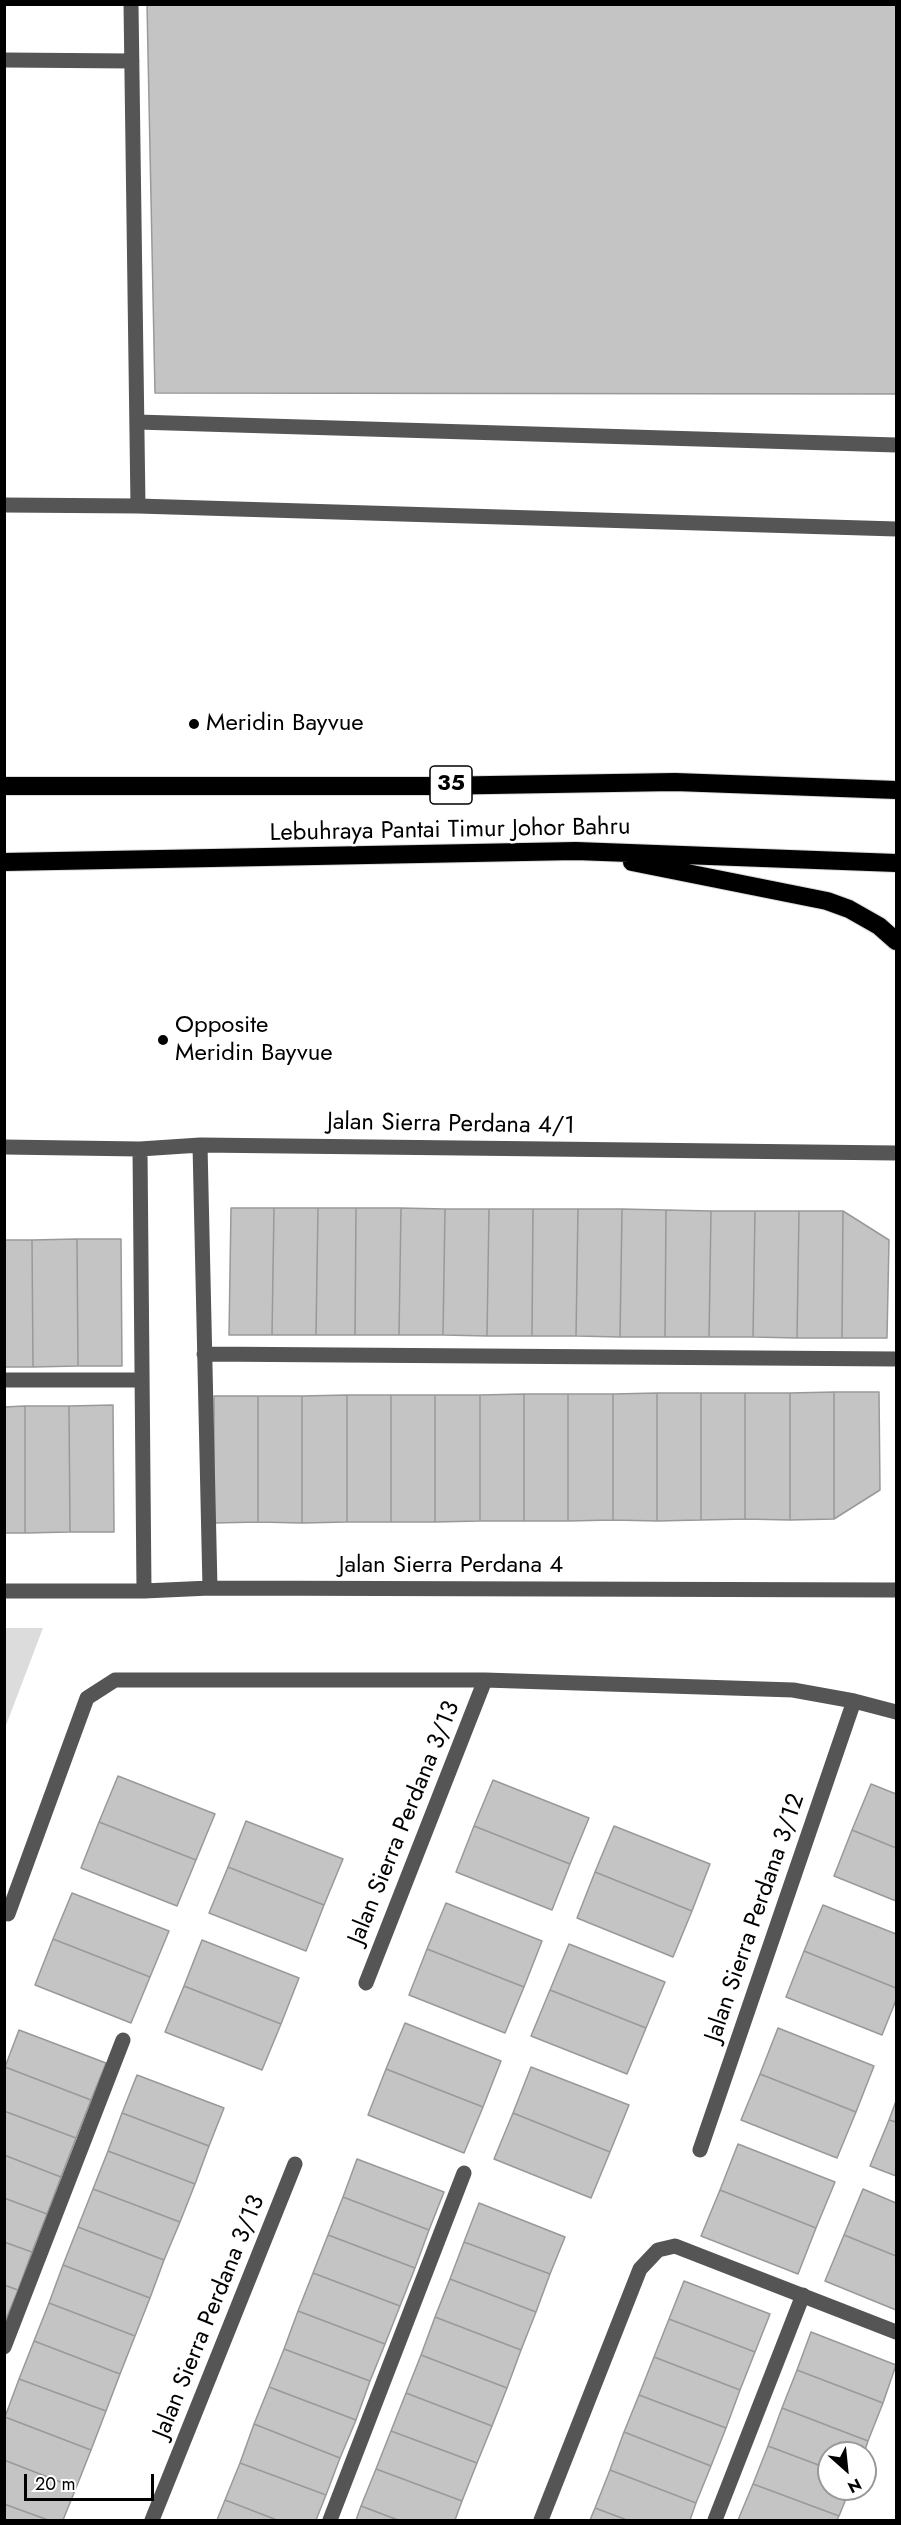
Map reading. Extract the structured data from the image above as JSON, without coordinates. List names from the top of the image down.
{
  "streets": {
    "highway": ["35", "Lebuhraya Pantai Timur Johor Bahru"],
    "street": [
      "Jalan Sierra Perdana 4/1",
      "Jalan Sierra Perdana 4",
      "Jalan Sierra Perdana 3/13",
      "Jalan Sierra Perdana 3/12"
    ]
  },
  "places": ["Meridin Bayvue", "Opposite Meridin Bayvue"],
  "scale_bar": "20 m",
  "north": "bottom right"
}
